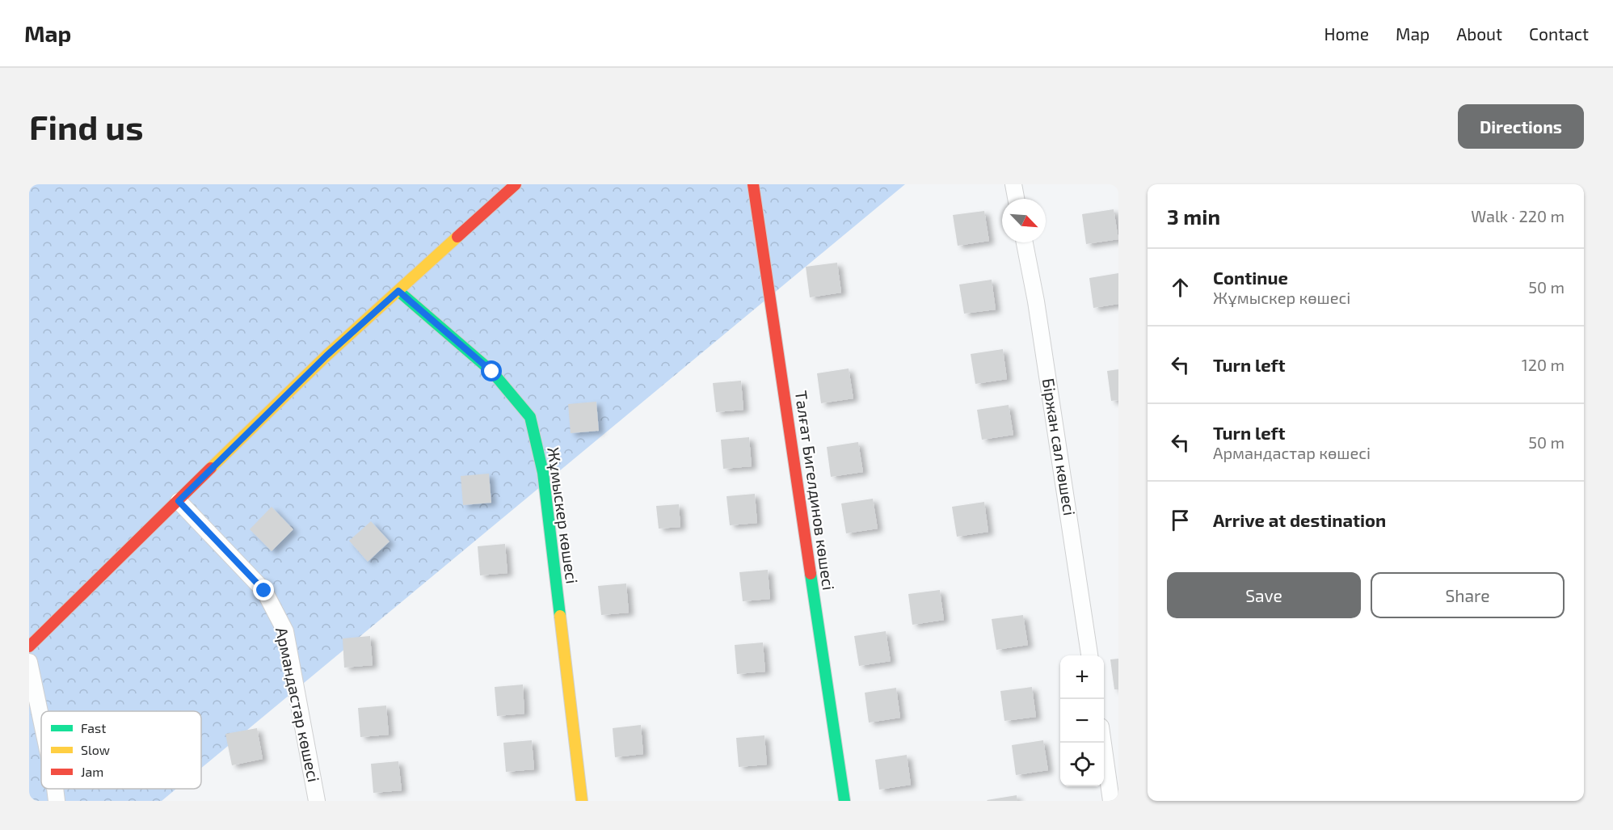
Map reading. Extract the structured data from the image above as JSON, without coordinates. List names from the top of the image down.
{
  "streets": {
    "street": [
      "Біржан сал көшесі",
      "Талғат Бигелдинов көшесі",
      "Жұмыскер көшесі",
      "Армандастар көшесі"
    ]
  },
  "legend": ["Fast", "Slow", "Jam"],
  "north": "bottom right",
  "page": {
    "header": "Map",
    "nav": [
      "Home",
      "Map",
      "About",
      "Contact"
    ],
    "buttons": [
      "Directions",
      ["Save", "Share"]
    ],
    "title": "Find us",
    "heading": ["3 min", "Walk · 220 m"],
    "list": [
      ["Continue", "Жұмыскер көшесі", "50 m"],
      ["Turn left", "120 m"],
      ["Turn left", "Армандастар көшесі", "50 m"],
      "Arrive at destination"
    ],
    "map_buttons": ["+", "−"]
  }
}
